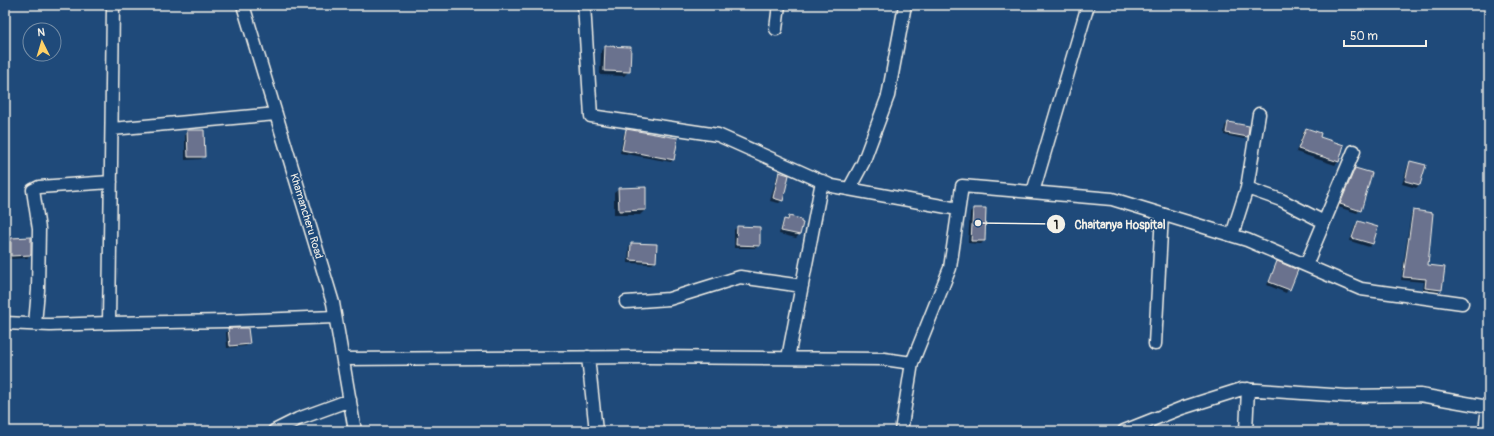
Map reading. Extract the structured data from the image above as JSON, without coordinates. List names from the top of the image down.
{
  "streets": {
    "street": ["Khamancheru Road"]
  },
  "places": ["Chaitanya Hospital"],
  "scale_bar": "50 m",
  "north": "top"
}
